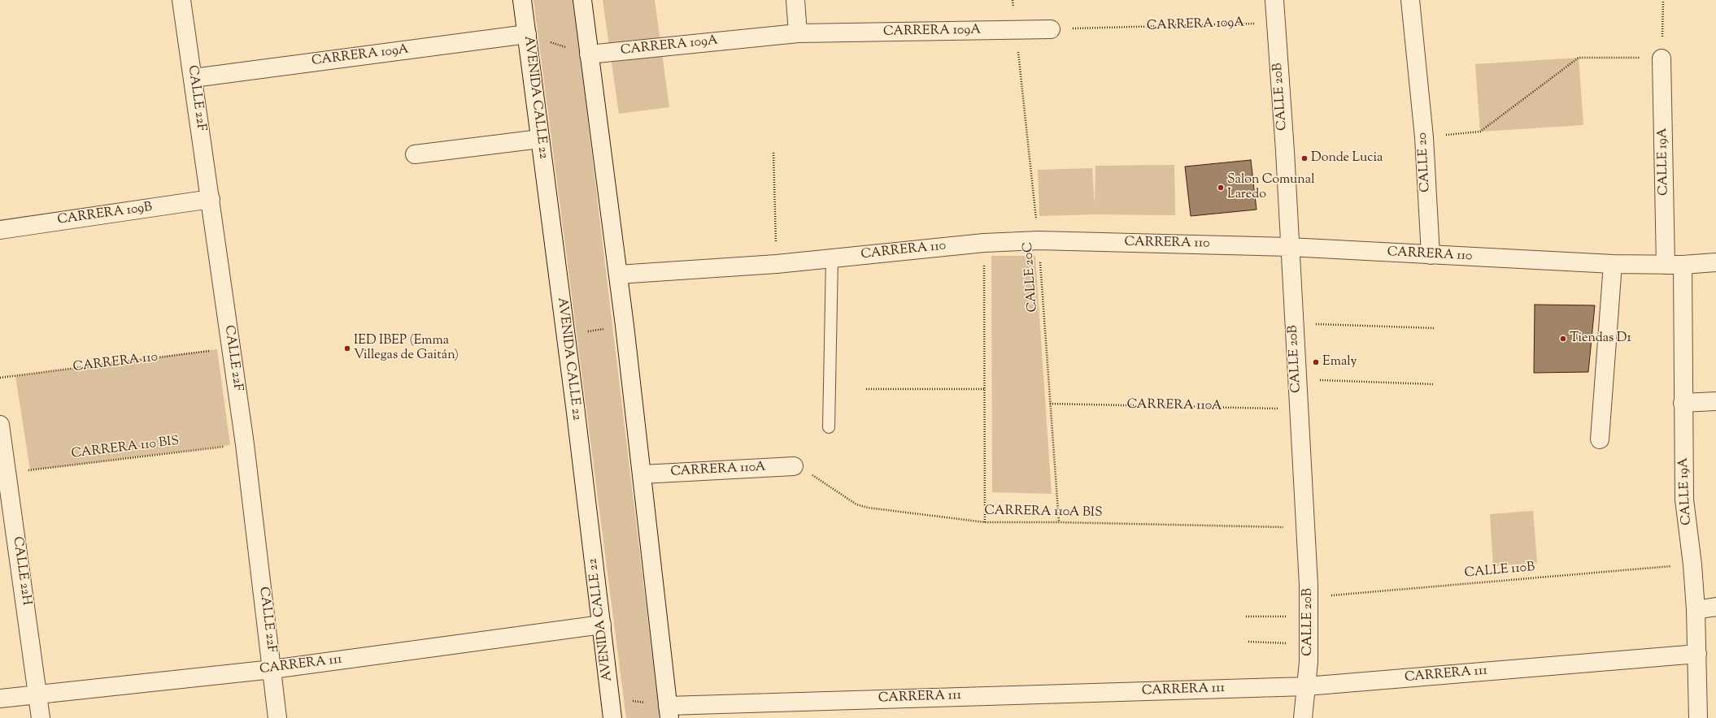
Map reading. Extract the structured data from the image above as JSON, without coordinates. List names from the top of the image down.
{
  "streets": {
    "street": [
      "CARRERA 109A",
      "CALLE 20B",
      "AVENIDA CALLE 22",
      "CALLE 22F",
      "CALLE 19A",
      "CALLE 20",
      "CARRERA 109B",
      "CARRERA 110",
      "CARRERA 110A",
      "CALLE 22H",
      "CARRERA 111"
    ],
    "path": [
      "CALLE 20C",
      "CARRERA 110 BIS",
      "CARRERA 110A BIS",
      "CALLE 110B"
    ]
  },
  "crossings": [
    ["CARRERA 109A", "CALLE 20B"],
    ["CARRERA 109A", "AVENIDA CALLE 22"],
    ["CARRERA 109A", "CALLE 22F"],
    ["CARRERA 109A", "CALLE 20C"],
    ["CALLE 20B", "CARRERA 110"],
    ["CALLE 20B", "CARRERA 110A"],
    ["CALLE 20B", "CARRERA 110A BIS"],
    ["CALLE 20B", "CALLE 110B"],
    ["CALLE 20B", "CARRERA 111"],
    ["AVENIDA CALLE 22", "CARRERA 111"],
    ["CALLE 22F", "CARRERA 109B"],
    ["CALLE 22F", "CARRERA 110"],
    ["CALLE 22F", "CARRERA 110 BIS"],
    ["CALLE 22F", "CARRERA 111"],
    ["CALLE 19A", "CARRERA 110"],
    ["CALLE 19A", "CALLE 110B"],
    ["CALLE 19A", "CARRERA 111"],
    ["CALLE 20", "CARRERA 110"],
    ["CARRERA 110", "CALLE 20C"],
    ["CALLE 20C", "CARRERA 110A"],
    ["CALLE 20C", "CARRERA 110A BIS"],
    ["CARRERA 110A", "CARRERA 110A BIS"],
    ["CARRERA 110 BIS", "CALLE 22H"],
    ["CALLE 22H", "CARRERA 111"]
  ],
  "places": [
    "Donde Lucia",
    "Salon Comunal Laredo",
    "Tiendas D1",
    "IED IBEP (Emma Villegas de Gaitán)",
    "Emaly"
  ]
}
